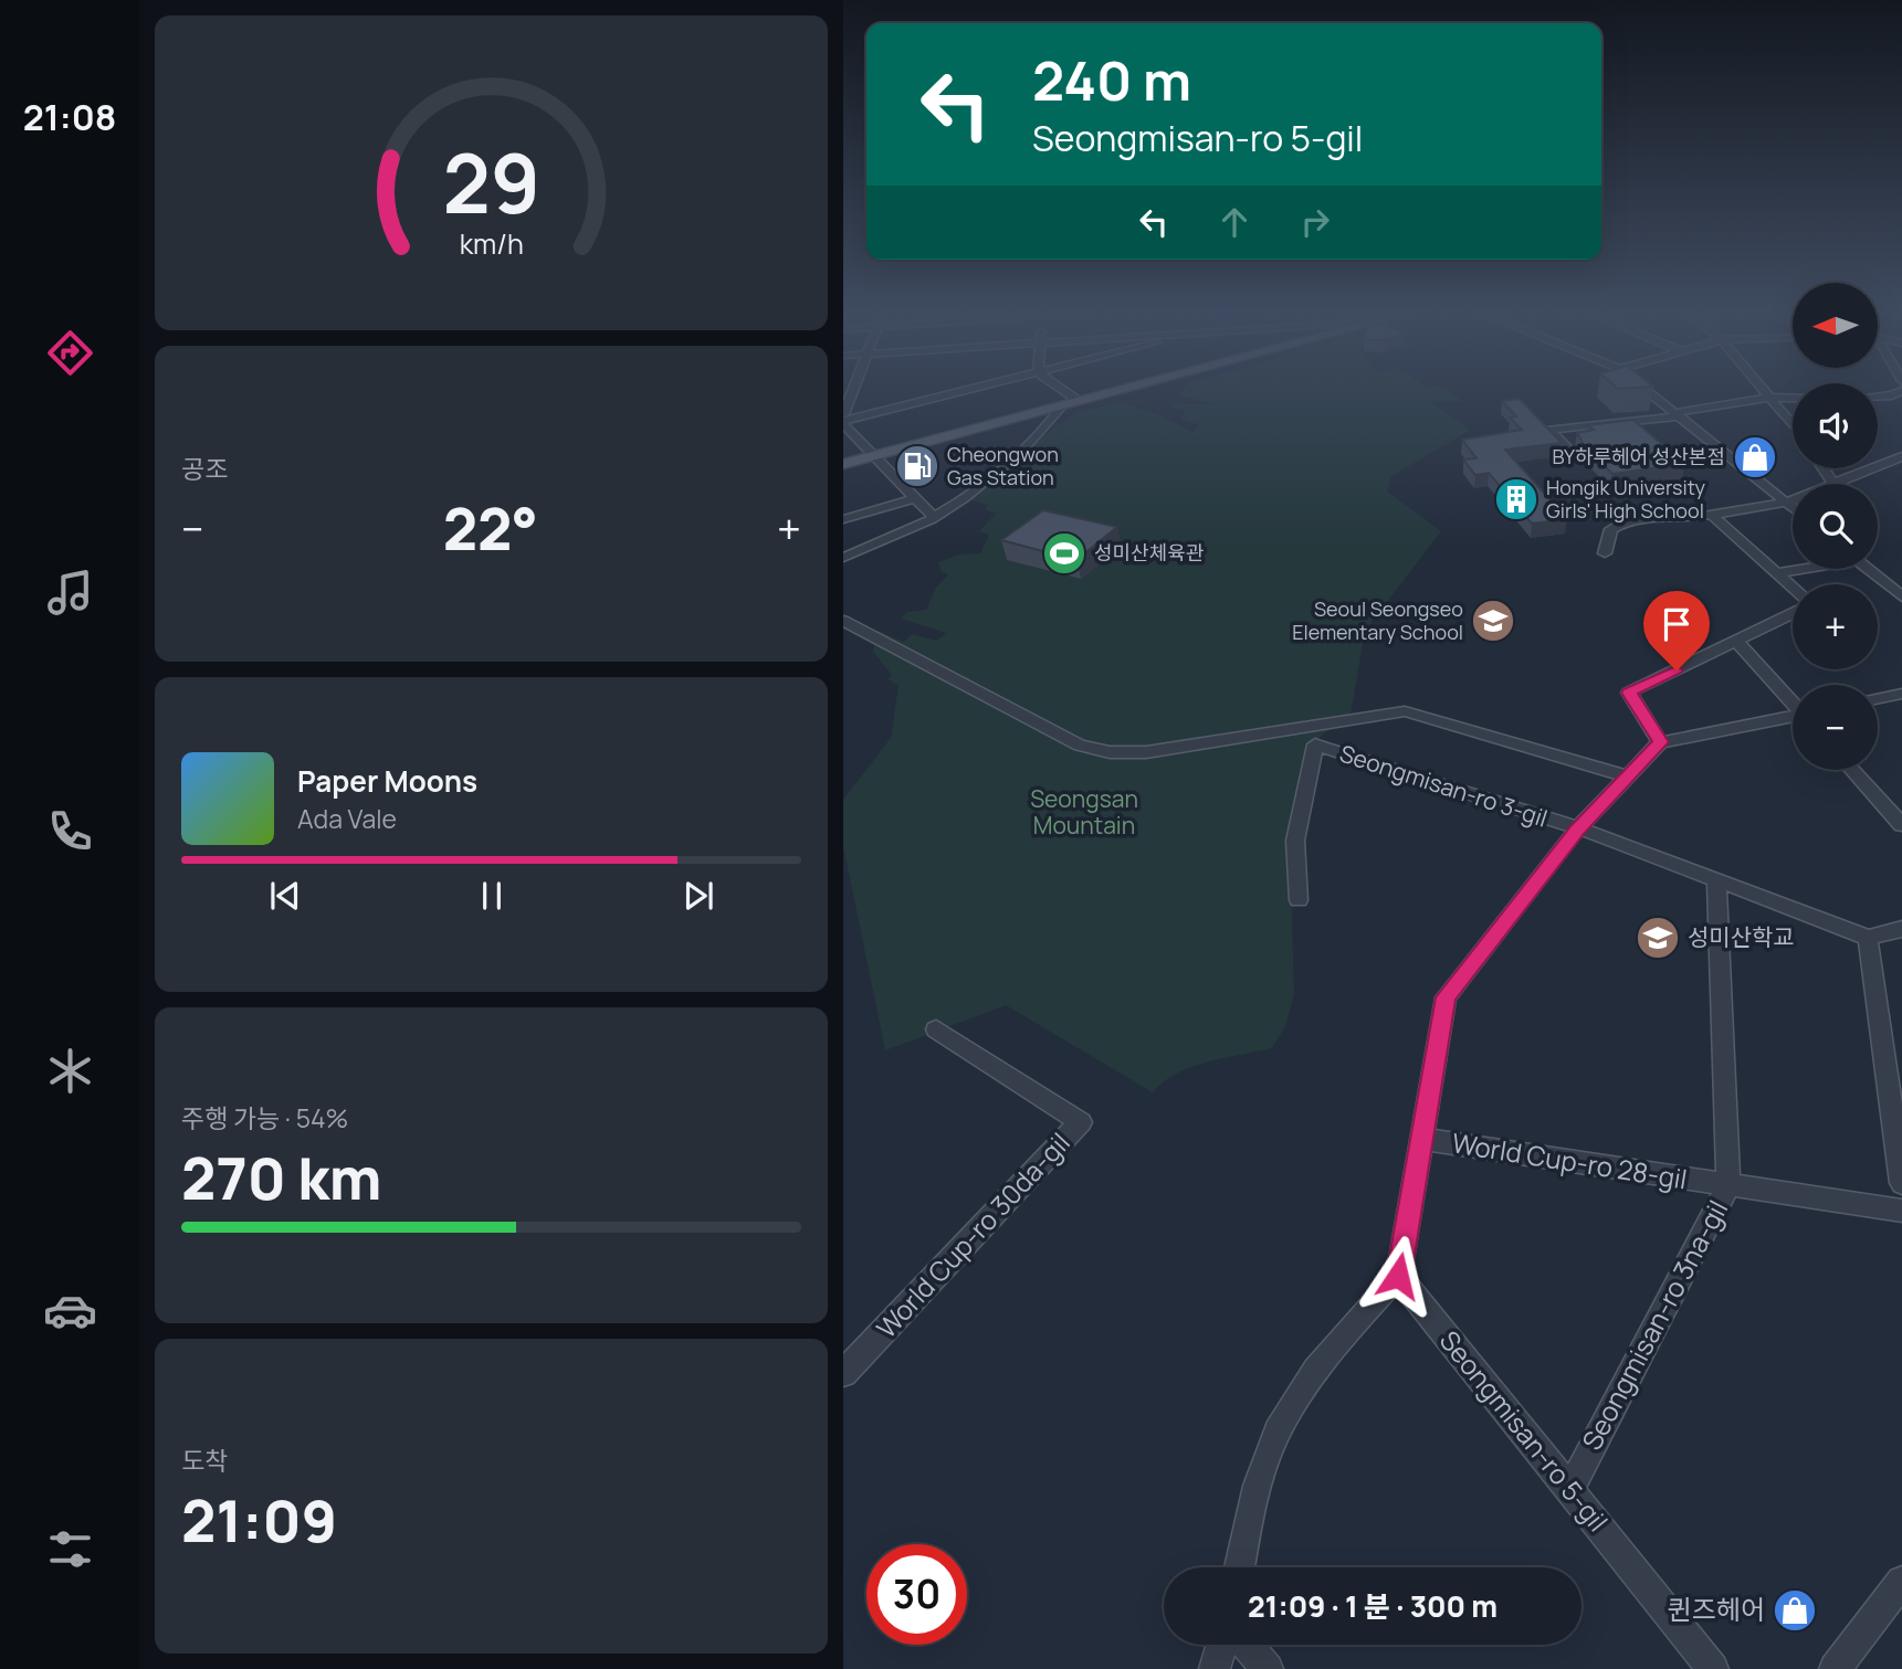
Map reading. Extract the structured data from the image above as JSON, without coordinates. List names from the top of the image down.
{
  "streets": {
    "street": [
      "Seongmisan-ro 3-gil",
      "World Cup-ro 28-gil",
      "World Cup-ro 30da-gil",
      "Seongmisan-ro 3na-gil",
      "Seongmisan-ro 5-gil"
    ]
  },
  "crossings": [
    ["Seongmisan-ro 3-gil", "Seongmisan-ro 3na-gil"],
    ["World Cup-ro 28-gil", "Seongmisan-ro 3na-gil"],
    ["Seongmisan-ro 3na-gil", "Seongmisan-ro 5-gil"]
  ],
  "parks": ["Seongsan Mountain"],
  "places": {
    "shop": ["BY하루헤어 성산본점", "퀸즈헤어"],
    "fuel station": ["Cheongwon Gas Station"],
    "building": ["Hongik University Girls' High School"],
    "sports": ["성미산체육관"],
    "school or university": ["Seoul Seongseo Elementary School", "성미산학교"]
  },
  "north": "left",
  "page": {
    "tabs": "21:08",
    "turn": ["240 m", "Seongmisan-ro 5-gil"],
    "map_buttons": ["+", "−"],
    "tile": [
      "공조",
      ["주행 가능 · 54%", "270 km"],
      ["도착", "21:09"]
    ],
    "heat": ["−", "22°", "+"],
    "song": ["Paper Moons", "Ada Vale"],
    "limit": "30",
    "trip": "21:09 · 1 분 · 300 m",
    "gauge": ["29", "km/h"]
  }
}
